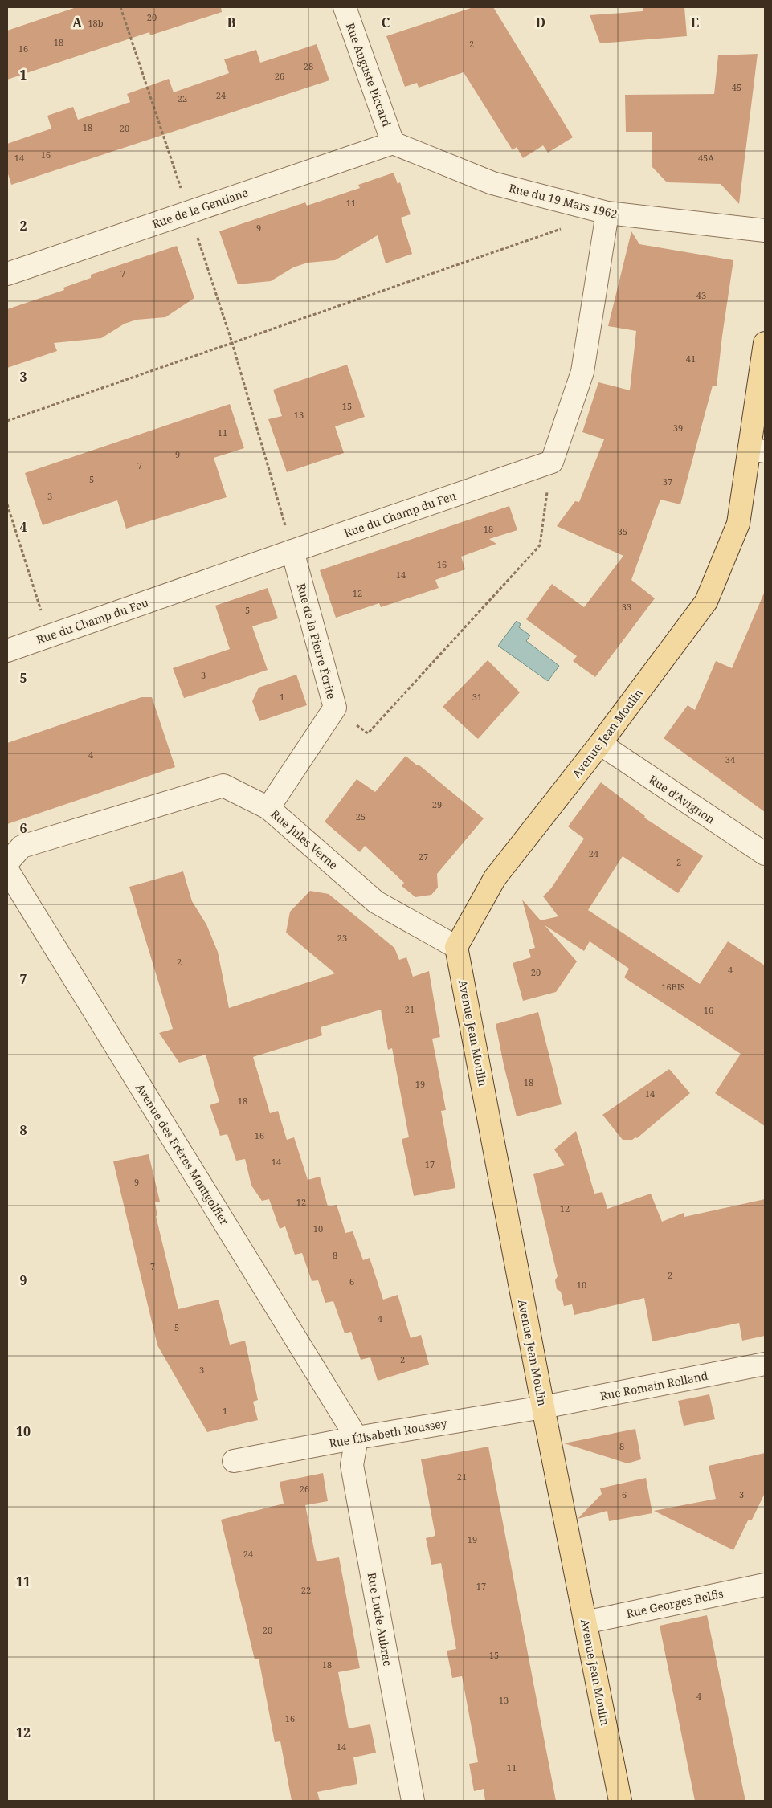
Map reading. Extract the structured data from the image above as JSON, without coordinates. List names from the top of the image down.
{
  "streets": {
    "main road": ["Avenue Jean Moulin"],
    "street": [
      "Rue Auguste Piccard",
      "Rue du 19 Mars 1962",
      "Rue de la Gentiane",
      "Rue du Champ du Feu",
      "Rue de la Pierre Écrite",
      "Rue d'Avignon",
      "Rue Jules Verne",
      "Avenue des Frères Montgolfier",
      "Rue Romain Rolland",
      "Rue Élisabeth Roussey",
      "Rue Georges Belfis",
      "Rue Lucie Aubrac"
    ]
  },
  "crossings": [
    ["Rue Auguste Piccard", "Rue du 19 Mars 1962"],
    ["Rue Auguste Piccard", "Rue de la Gentiane"],
    ["Rue du 19 Mars 1962", "Rue de la Gentiane"],
    ["Rue du Champ du Feu", "Rue de la Pierre Écrite"],
    ["Rue de la Pierre Écrite", "Rue Jules Verne"],
    ["Avenue Jean Moulin", "Rue d'Avignon"],
    ["Avenue Jean Moulin", "Rue Jules Verne"],
    ["Avenue Jean Moulin", "Rue Romain Rolland"],
    ["Avenue Jean Moulin", "Rue Élisabeth Roussey"],
    ["Avenue Jean Moulin", "Rue Georges Belfis"],
    ["Avenue des Frères Montgolfier", "Rue Élisabeth Roussey"],
    ["Avenue des Frères Montgolfier", "Rue Lucie Aubrac"],
    ["Rue Romain Rolland", "Rue Élisabeth Roussey"],
    ["Rue Élisabeth Roussey", "Rue Lucie Aubrac"]
  ],
  "house_numbers": [
    "20",
    "18b",
    "18",
    "2",
    "16",
    "28",
    "26",
    "45",
    "24",
    "22",
    "18",
    "20",
    "16",
    "14",
    "45A",
    "11",
    "9",
    "7",
    "43",
    "41",
    "15",
    "13",
    "39",
    "11",
    "9",
    "7",
    "5",
    "37",
    "3",
    "18",
    "35",
    "16",
    "14",
    "12",
    "33",
    "5",
    "3",
    "1",
    "31",
    "4",
    "34",
    "29",
    "25",
    "24",
    "27",
    "2",
    "23",
    "2",
    "4",
    "20",
    "16BIS",
    "21",
    "16",
    "18",
    "19",
    "14",
    "18",
    "16",
    "14",
    "17",
    "9",
    "12",
    "12",
    "10",
    "8",
    "7",
    "2",
    "6",
    "10",
    "4",
    "5",
    "2",
    "3",
    "1",
    "8",
    "21",
    "26",
    "6",
    "3",
    "19",
    "24",
    "17",
    "22",
    "20",
    "15",
    "18",
    "4",
    "13",
    "16",
    "14",
    "11"
  ],
  "grid": {
    "columns": [
      "A",
      "B",
      "C",
      "D",
      "E"
    ],
    "rows": [
      "1",
      "2",
      "3",
      "4",
      "5",
      "6",
      "7",
      "8",
      "9",
      "10",
      "11",
      "12"
    ]
  }
}
